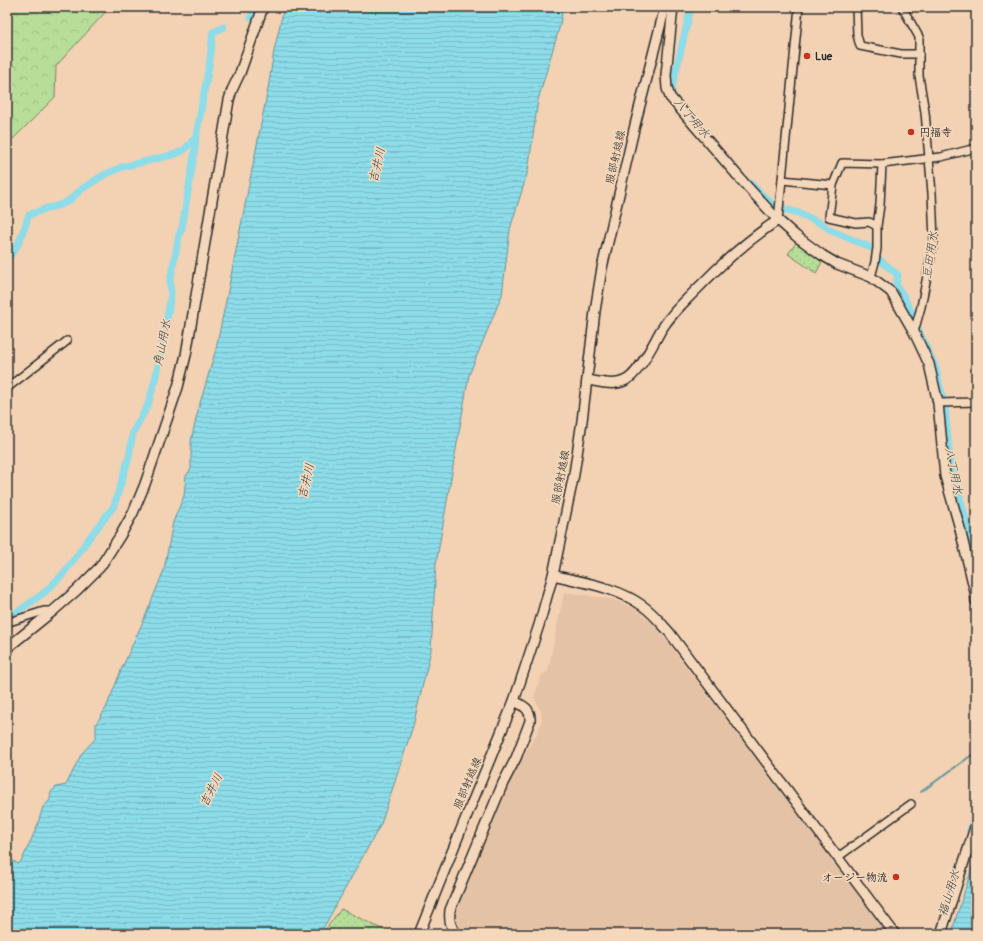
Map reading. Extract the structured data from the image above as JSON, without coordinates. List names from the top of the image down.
{
  "streets": {
    "street": ["服部射越線"]
  },
  "water": [
    "八丁用水",
    "吉井川",
    "豆田用水",
    "角山用水",
    "福山用水"
  ],
  "places": ["Lue", "円福寺", "オージー物流"]
}
